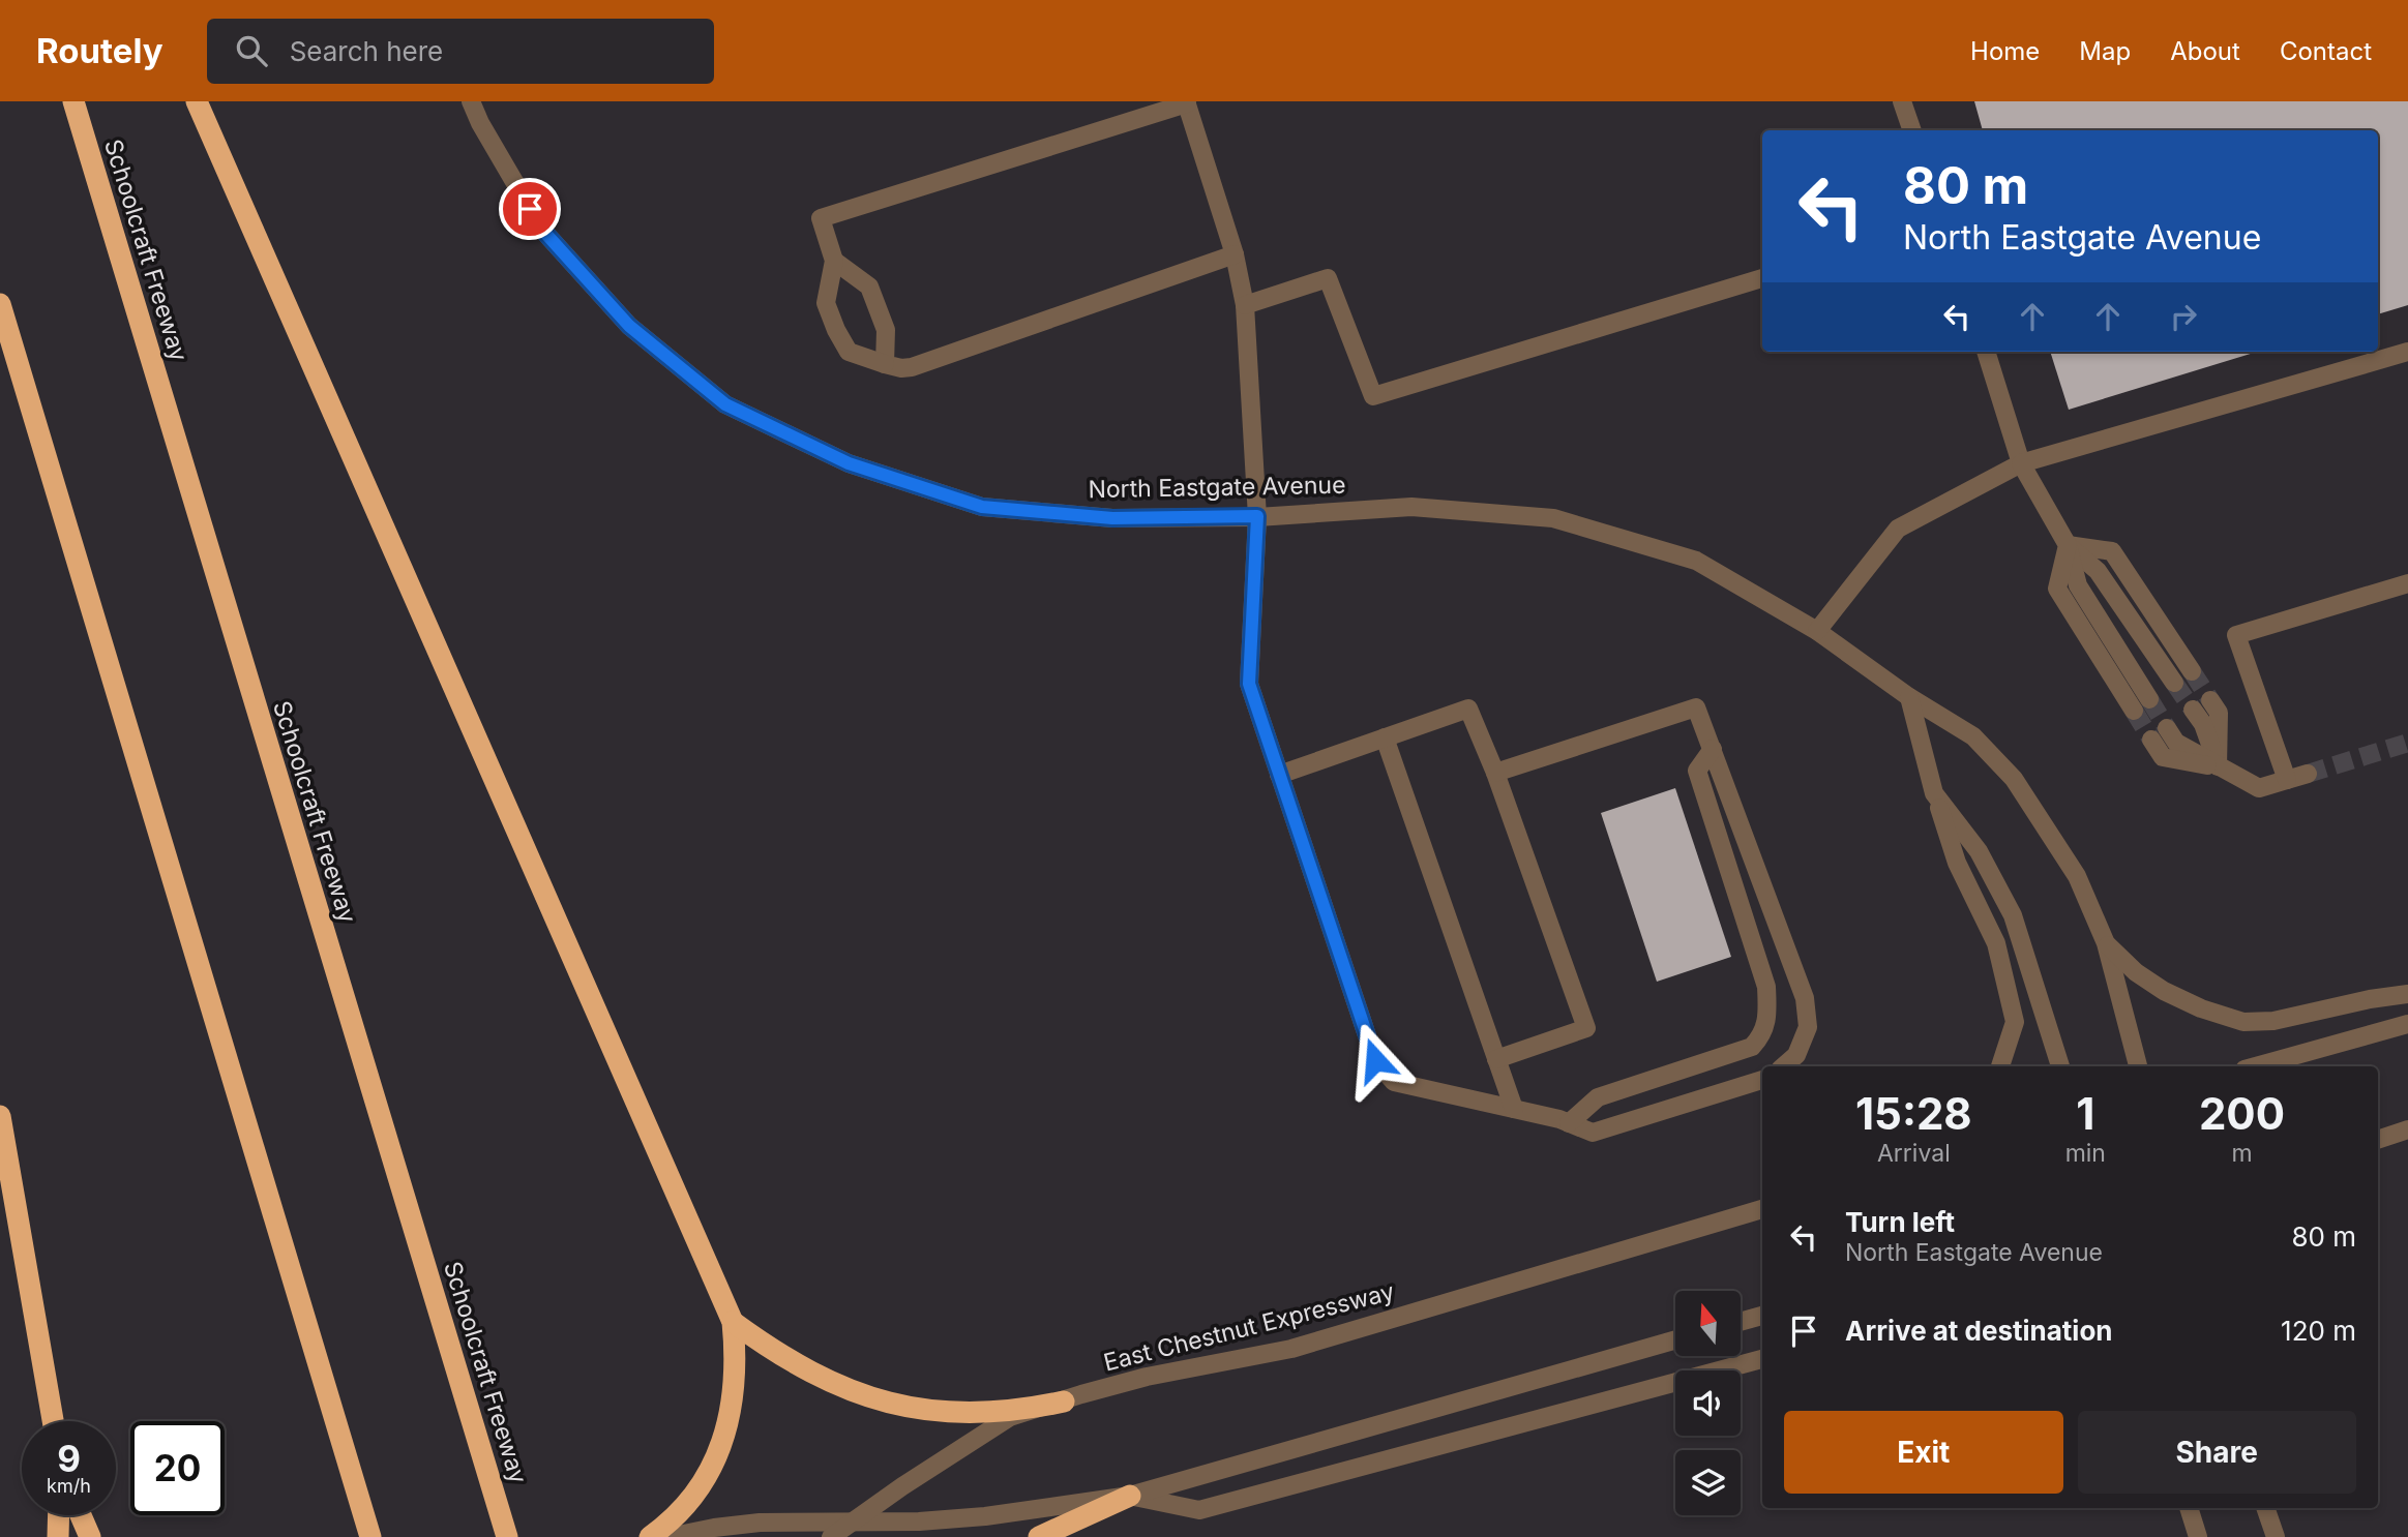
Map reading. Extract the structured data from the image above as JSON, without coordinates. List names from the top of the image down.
{
  "streets": {
    "highway": ["Schoolcraft Freeway"],
    "street": ["North Eastgate Avenue", "East Chestnut Expressway"]
  },
  "north": "top",
  "page": {
    "header": "Routely",
    "search": "Search here",
    "nav": [
      "Home",
      "Map",
      "About",
      "Contact"
    ],
    "turn": ["80 m", "North Eastgate Avenue"],
    "eta": [
      "15:28",
      "Arrival",
      "1",
      "min",
      "200",
      "m"
    ],
    "list": [
      {
        "name": "Turn left",
        "note": "North Eastgate Avenue",
        "value": "80 m"
      },
      {
        "name": "Arrive at destination",
        "value": "120 m"
      }
    ],
    "buttons": ["Exit", "Share"],
    "speed": "9 km/h",
    "limit": "20"
  }
}
